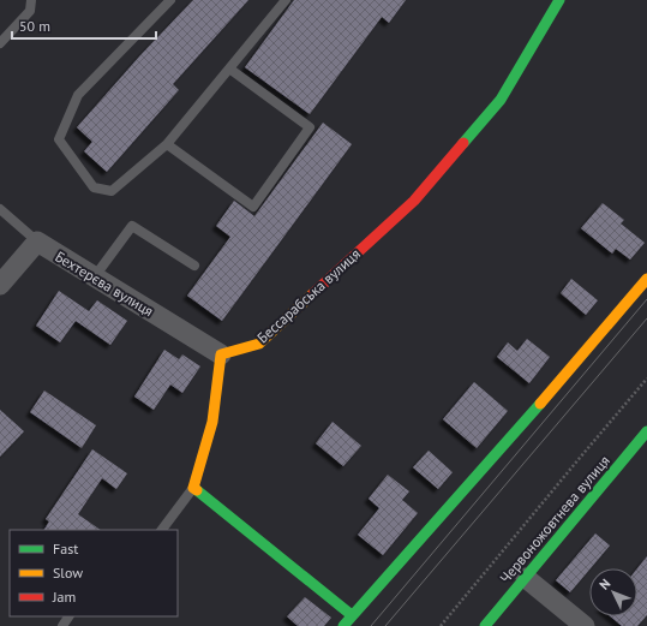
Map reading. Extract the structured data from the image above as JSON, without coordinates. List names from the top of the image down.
{
  "streets": {
    "street": ["Бехтерєва вулиця", "Бессарабська вулиця", "Червоножовтнева вулиця"]
  },
  "crossings": [
    ["Бехтерєва вулиця", "Бессарабська вулиця"]
  ],
  "legend": ["Fast", "Slow", "Jam"],
  "scale_bar": "50 m",
  "north": "top left"
}
